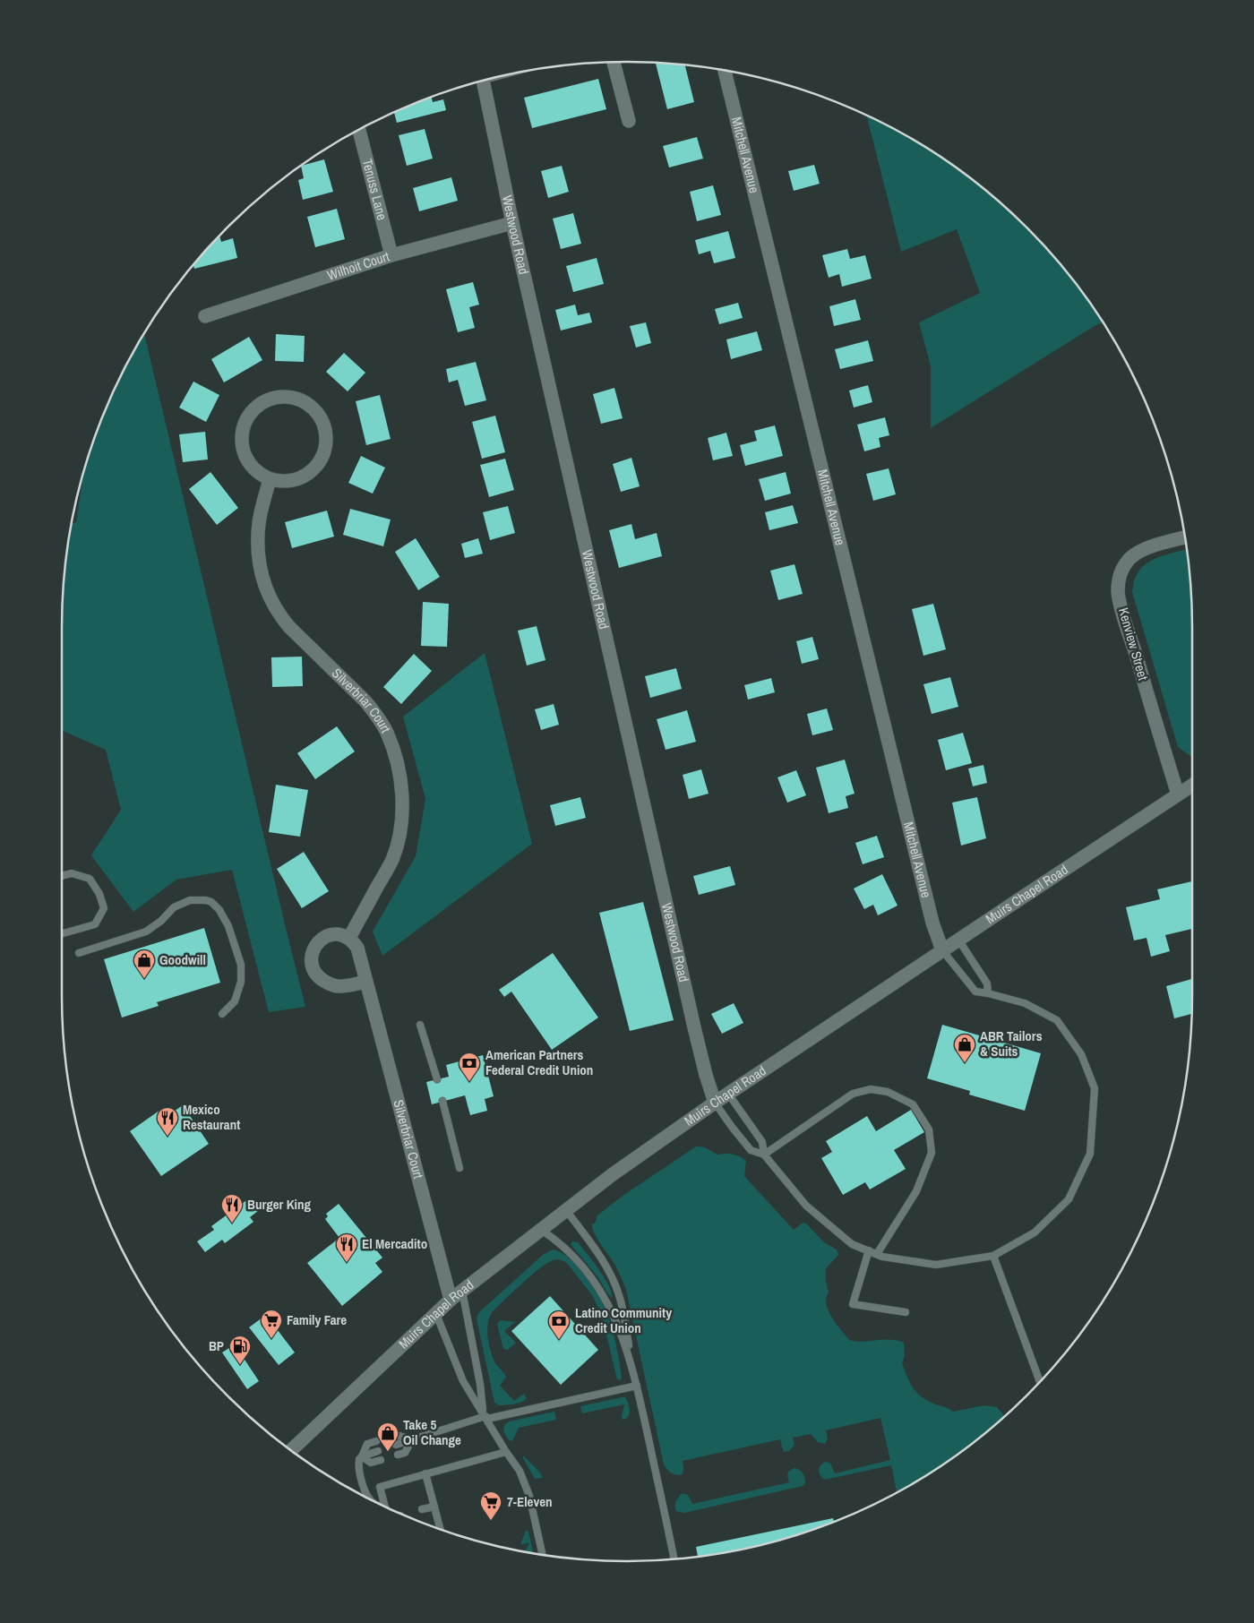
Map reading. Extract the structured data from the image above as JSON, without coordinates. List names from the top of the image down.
{
  "streets": {
    "street": [
      "Mitchell Avenue",
      "Tenuss Lane",
      "Westwood Road",
      "Wilhoit Court",
      "Kenview Street",
      "Silverbriar Court",
      "Muirs Chapel Road"
    ]
  },
  "crossings": [
    ["Mitchell Avenue", "Muirs Chapel Road"],
    ["Tenuss Lane", "Wilhoit Court"],
    ["Westwood Road", "Wilhoit Court"],
    ["Westwood Road", "Muirs Chapel Road"],
    ["Kenview Street", "Muirs Chapel Road"],
    ["Silverbriar Court", "Muirs Chapel Road"]
  ],
  "places": {
    "shop": ["Goodwill", "ABR Tailors & Suits", "Take 5 Oil Change"],
    "bank": ["American Partners Federal Credit Union", "Latino Community Credit Union"],
    "restaurant": ["Mexico Restaurant", "Burger King", "El Mercadito"],
    "supermarket": ["Family Fare", "7-Eleven"],
    "fuel station": ["BP"]
  }
}
